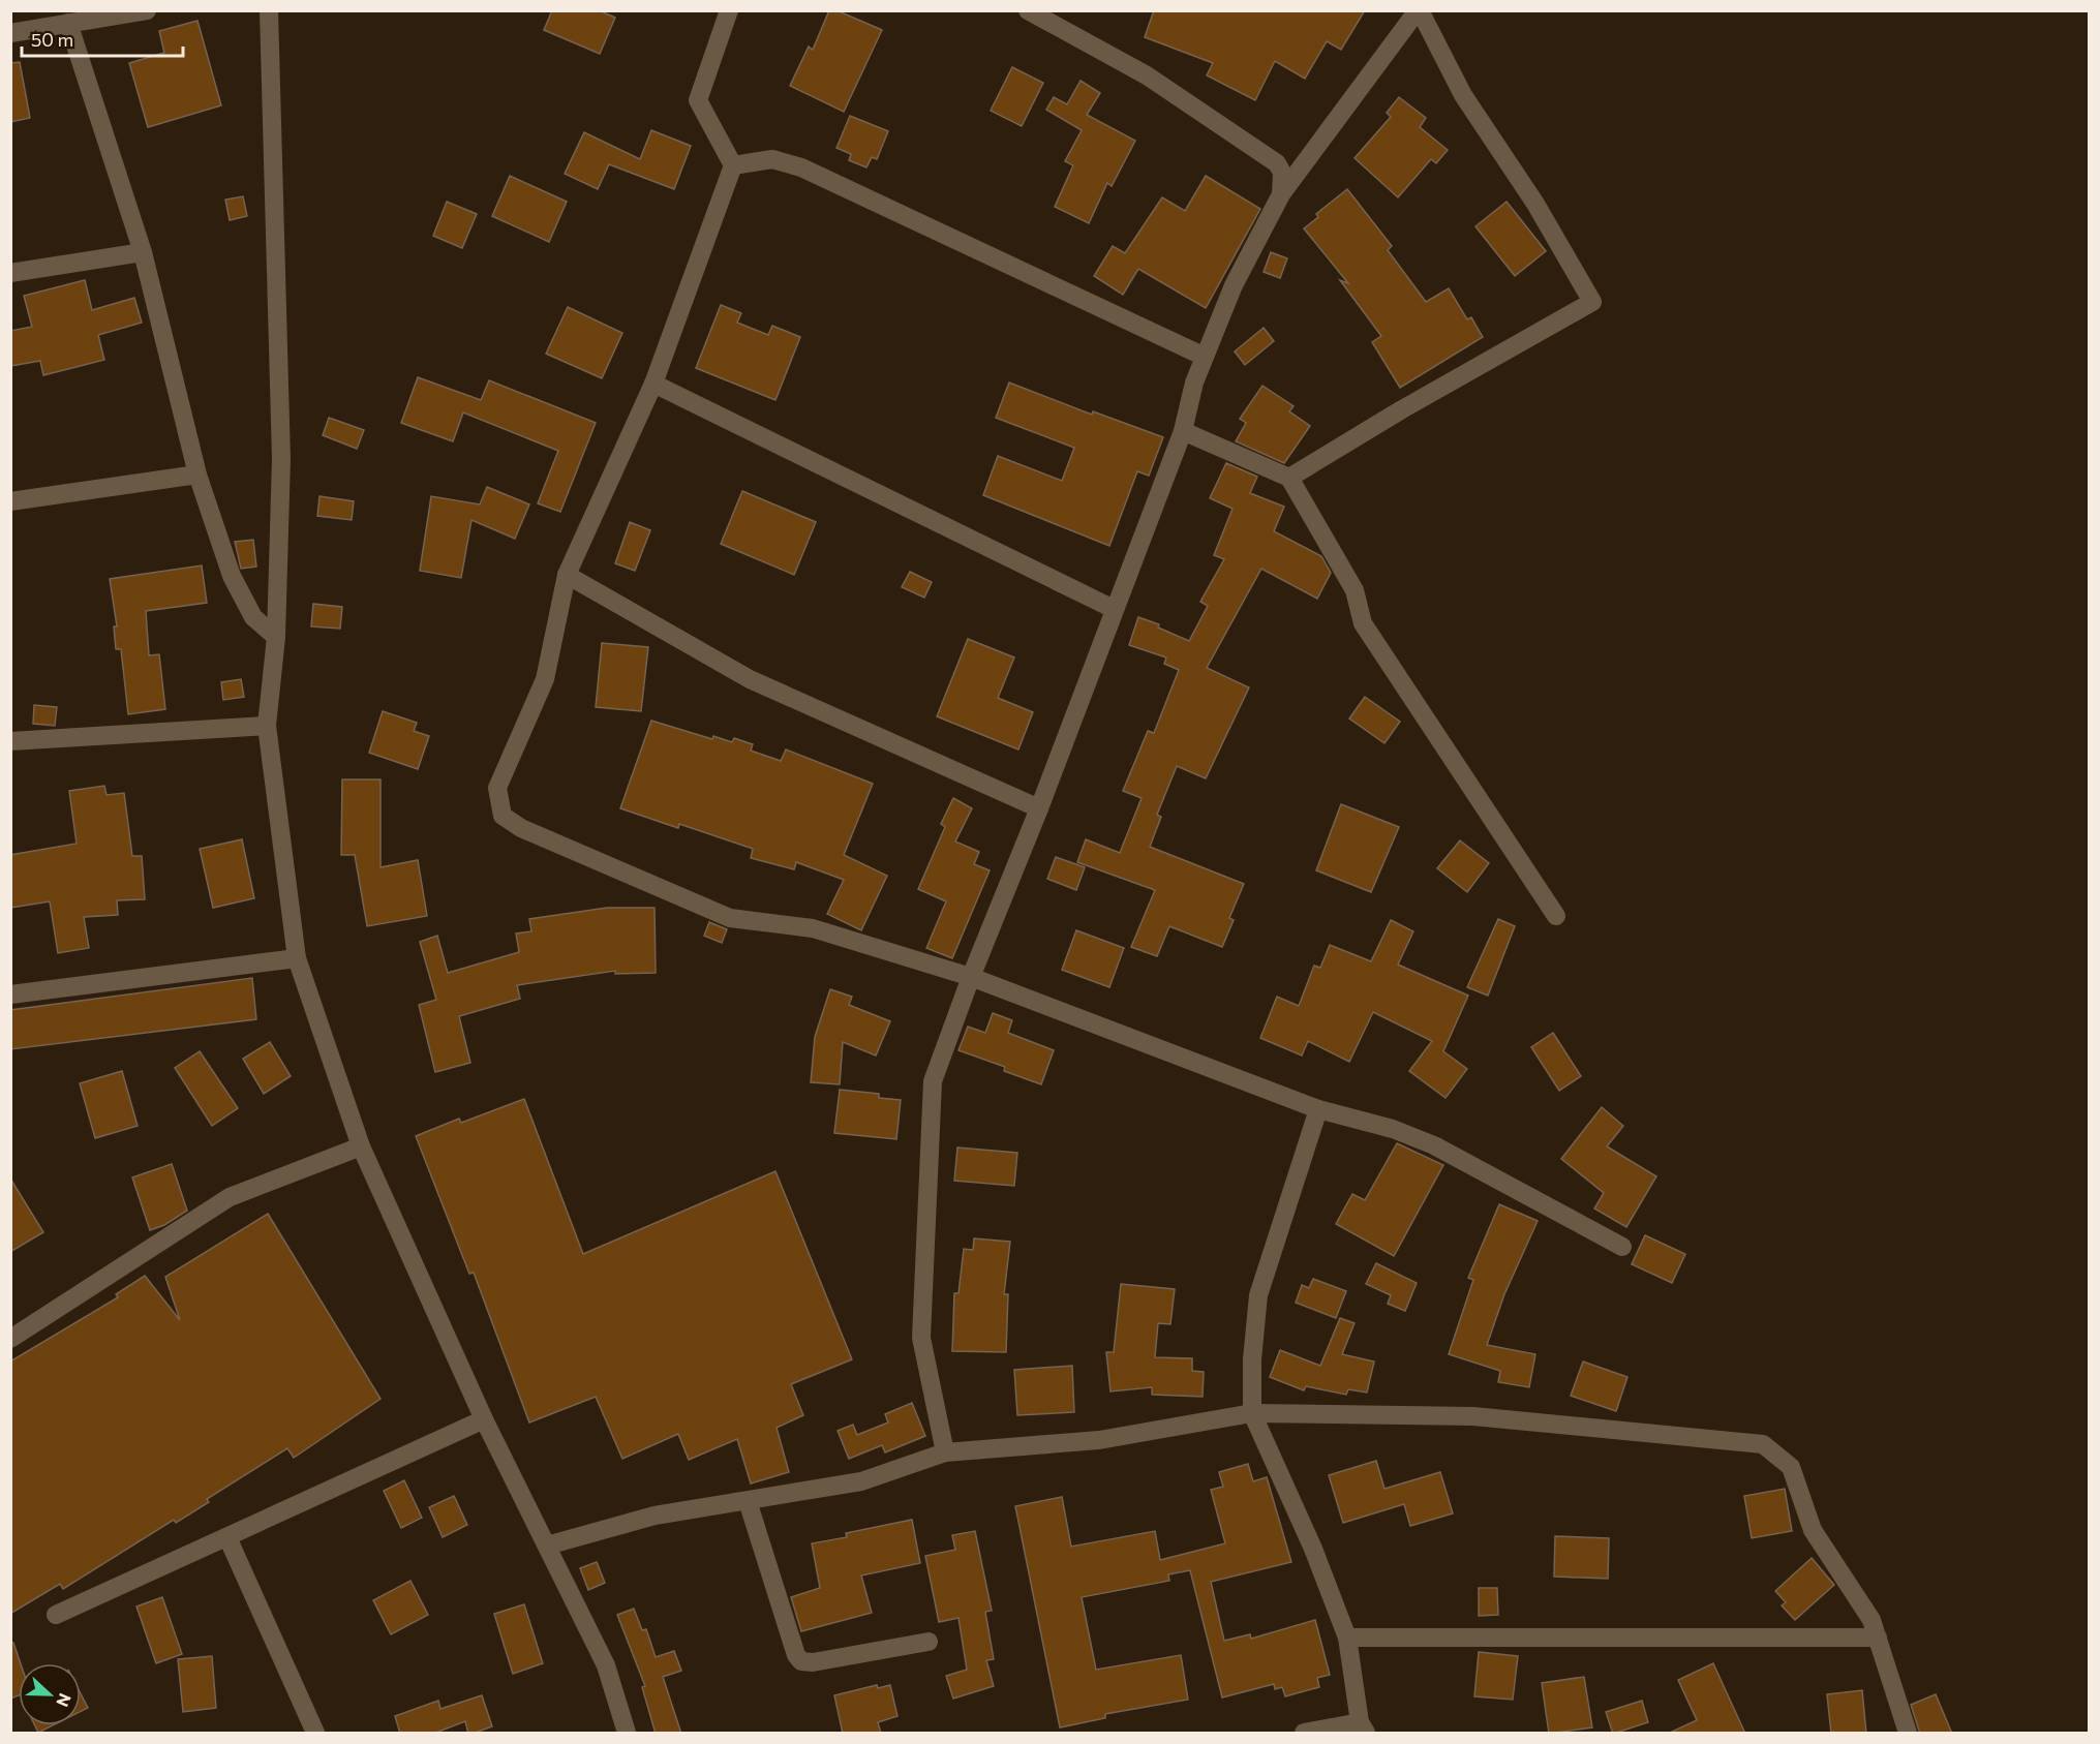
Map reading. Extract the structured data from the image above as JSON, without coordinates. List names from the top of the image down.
{
  "scale_bar": "50 m",
  "north": "right"
}
